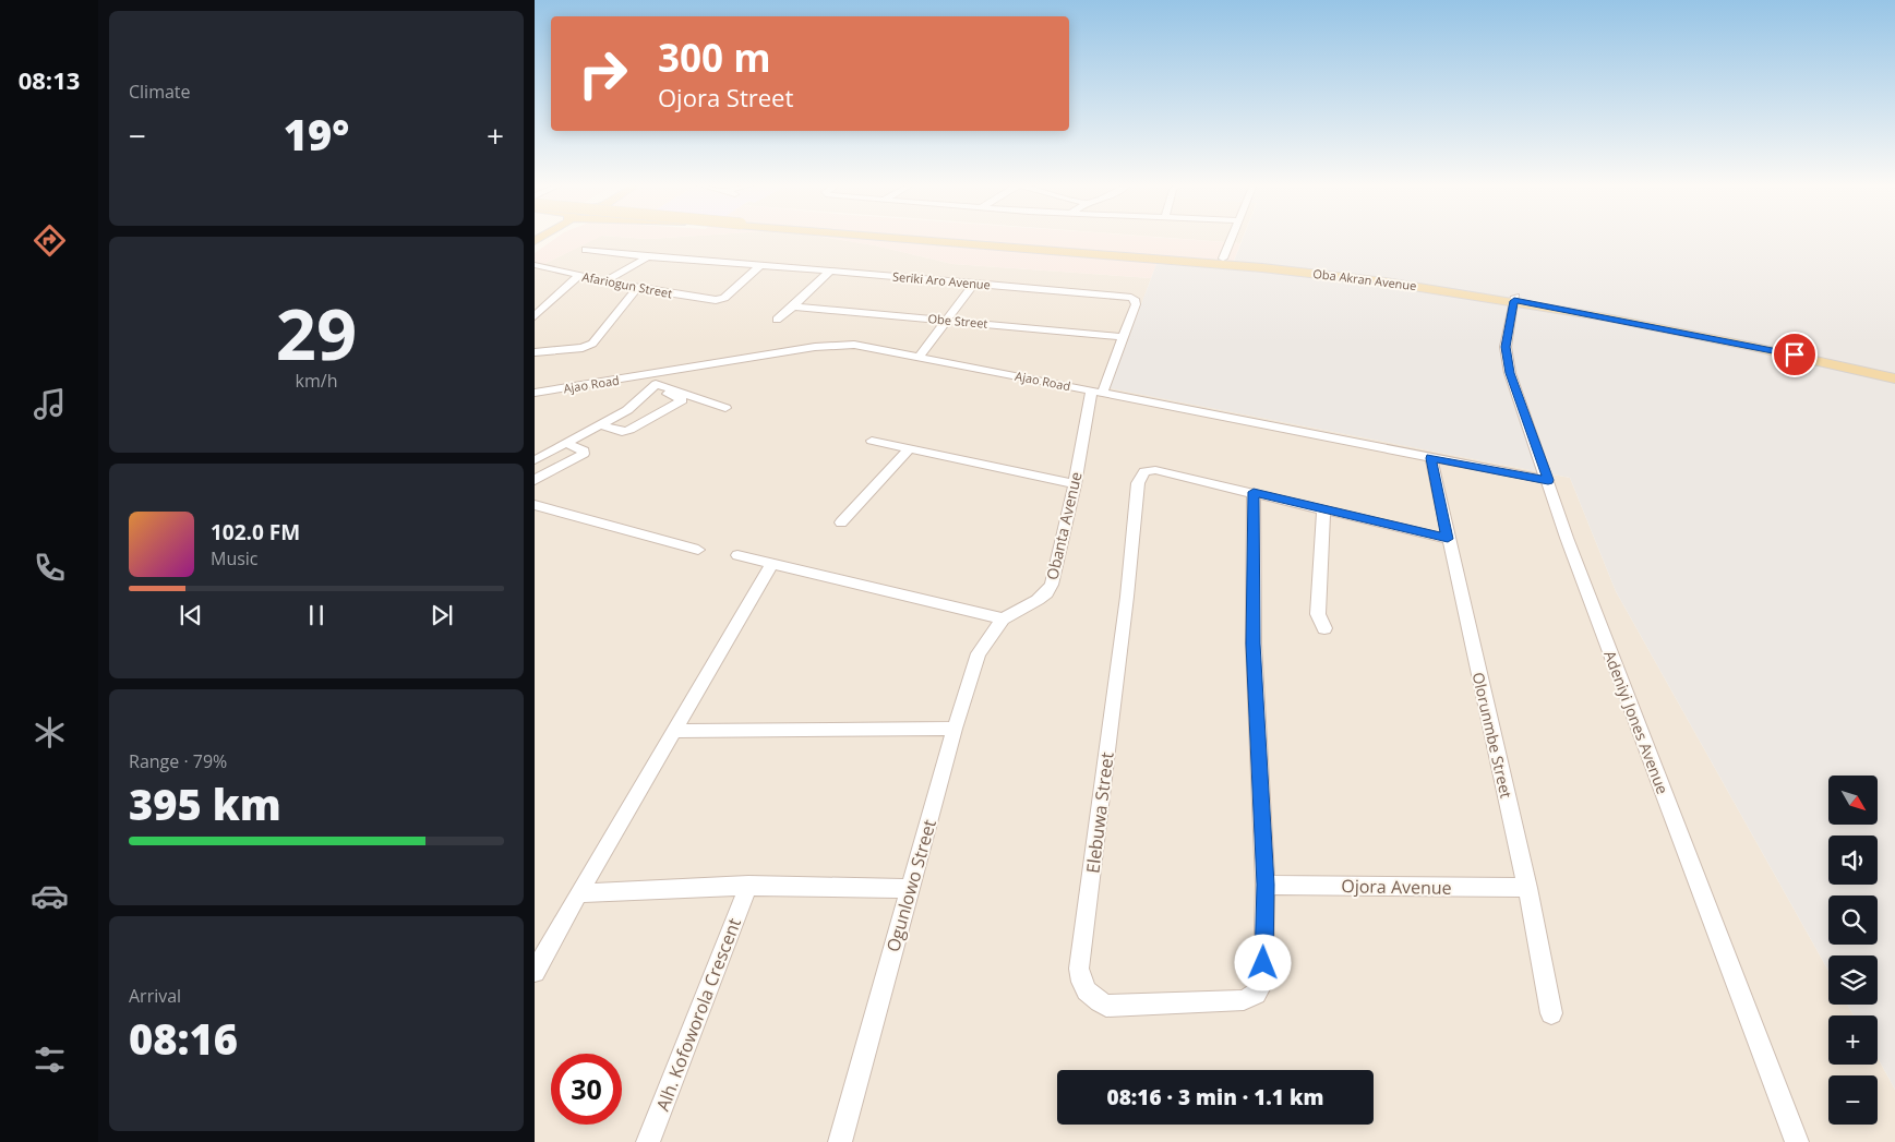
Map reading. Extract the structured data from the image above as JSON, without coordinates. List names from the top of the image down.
{
  "streets": {
    "main road": ["Oba Akran Avenue"],
    "street": [
      "Seriki Aro Avenue",
      "Afariogun Street",
      "Obe Street",
      "Ajao Road",
      "Obanta Avenue",
      "Adeniyi Jones Avenue",
      "Olorunmbe Street",
      "Elebuwa Street",
      "Ogunlowo Street",
      "Ojora Avenue",
      "Alh. Kofoworola Crescent"
    ]
  },
  "crossings": [
    ["Oba Akran Avenue", "Adeniyi Jones Avenue"],
    ["Seriki Aro Avenue", "Afariogun Street"],
    ["Seriki Aro Avenue", "Obe Street"],
    ["Seriki Aro Avenue", "Ajao Road"],
    ["Seriki Aro Avenue", "Obanta Avenue"],
    ["Ajao Road", "Obanta Avenue"],
    ["Ajao Road", "Adeniyi Jones Avenue"],
    ["Ajao Road", "Olorunmbe Street"],
    ["Obanta Avenue", "Ogunlowo Street"],
    ["Olorunmbe Street", "Ojora Avenue"],
    ["Elebuwa Street", "Ojora Avenue"]
  ],
  "north": "bottom right",
  "page": {
    "tabs": "08:13",
    "tile": [
      "Climate",
      ["29", "km/h"],
      ["Range · 79%", "395 km"],
      ["Arrival", "08:16"]
    ],
    "turn": ["300 m", "Ojora Street"],
    "heat": ["−", "19°", "+"],
    "song": ["102.0 FM", "Music"],
    "map_buttons": ["+", "−"],
    "limit": "30",
    "trip": "08:16 · 3 min · 1.1 km"
  }
}
